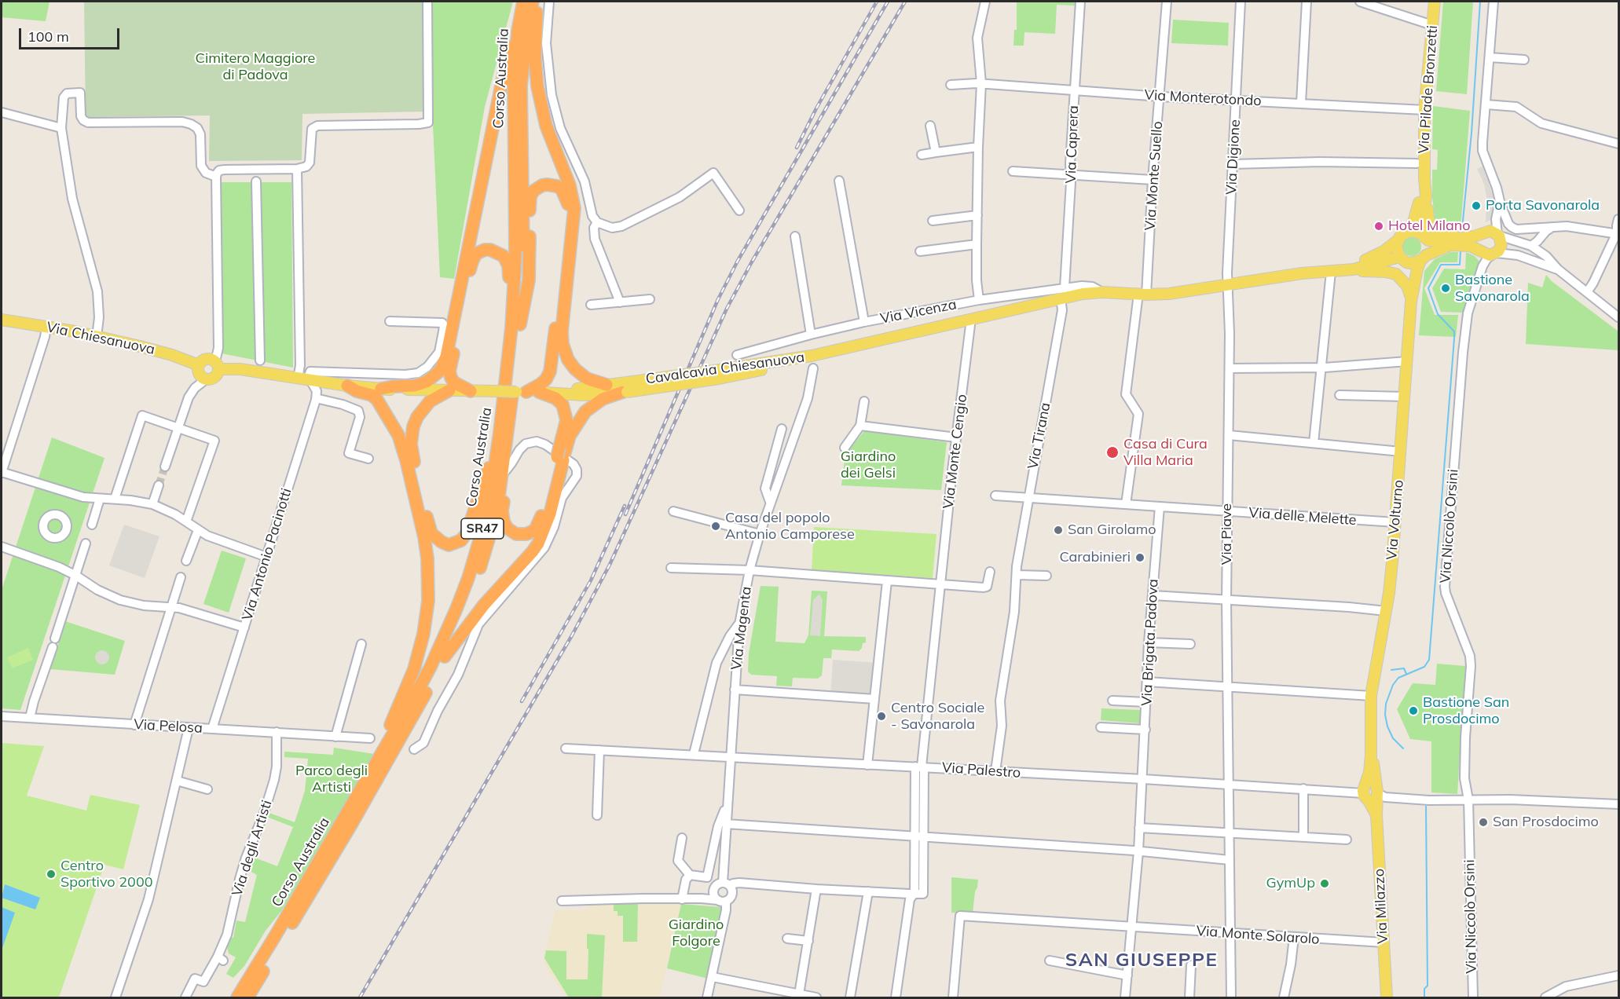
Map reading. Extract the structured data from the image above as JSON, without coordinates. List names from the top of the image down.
{
  "streets": {
    "highway": ["Corso Australia", "SR47"],
    "main road": [
      "Via Pilade Bronzetti",
      "Via Vicenza",
      "Via Chiesanuova",
      "Cavalcavia Chiesanuova",
      "Via Volturno",
      "Via Milazzo"
    ],
    "street": [
      "Via Monterotondo",
      "Via Caprera",
      "Via Digione",
      "Via Monte Suello",
      "Via Tirana",
      "Via Monte Cengio",
      "Via delle Melette",
      "Via Niccolò Orsini",
      "Via Piave",
      "Via Antonio Pacinotti",
      "Via Magenta",
      "Via Brigata Padova",
      "Via Pelosa",
      "Via Palestro",
      "Via degli Artisti",
      "Via Monte Solarolo"
    ]
  },
  "crossings": [
    ["Via Pilade Bronzetti", "Via Monterotondo"],
    ["Via Pilade Bronzetti", "Via Vicenza"],
    ["Via Pilade Bronzetti", "Via Volturno"],
    ["Via Monterotondo", "Via Caprera"],
    ["Via Monterotondo", "Via Digione"],
    ["Via Monterotondo", "Via Monte Suello"],
    ["Via Caprera", "Via Vicenza"],
    ["Via Digione", "Via Vicenza"],
    ["Via Digione", "Via Piave"],
    ["Via Monte Suello", "Via Vicenza"],
    ["Via Vicenza", "Cavalcavia Chiesanuova"],
    ["Via Vicenza", "Via Tirana"],
    ["Via Vicenza", "Via Monte Cengio"],
    ["Via Vicenza", "Via Volturno"],
    ["Via Vicenza", "Via Piave"],
    ["Via Tirana", "Via delle Melette"],
    ["Via Tirana", "Via Palestro"],
    ["Via Monte Cengio", "Via Palestro"],
    ["Via delle Melette", "Via Volturno"],
    ["Via delle Melette", "Via Piave"],
    ["Via delle Melette", "Via Brigata Padova"],
    ["Via Volturno", "Via Palestro"],
    ["Via Volturno", "Via Milazzo"],
    ["Via Niccolò Orsini", "Via Palestro"],
    ["Via Piave", "Via Palestro"],
    ["Via Piave", "Via Monte Solarolo"],
    ["Via Antonio Pacinotti", "Via Pelosa"],
    ["Via Magenta", "Via Palestro"],
    ["Via Brigata Padova", "Via Palestro"],
    ["Via Brigata Padova", "Via Monte Solarolo"],
    ["Via Pelosa", "Via degli Artisti"],
    ["Via Palestro", "Via Milazzo"],
    ["Via Milazzo", "Via Monte Solarolo"]
  ],
  "districts": ["SAN GIUSEPPE"],
  "parks": [
    "Cimitero Maggiore di Padova",
    "Giardino dei Gelsi",
    "Parco degli Artisti",
    "Giardino Folgore"
  ],
  "places": [
    "Porta Savonarola",
    "Hotel Milano",
    "Bastione Savonarola",
    "Casa di Cura Villa Maria",
    "Casa del popolo Antonio Camporese",
    "San Girolamo",
    "Carabinieri",
    "Bastione San Prosdocimo",
    "Centro Sociale - Savonarola",
    "San Prosdocimo",
    "Centro Sportivo 2000",
    "GymUp"
  ],
  "scale_bar": "100 m"
}
